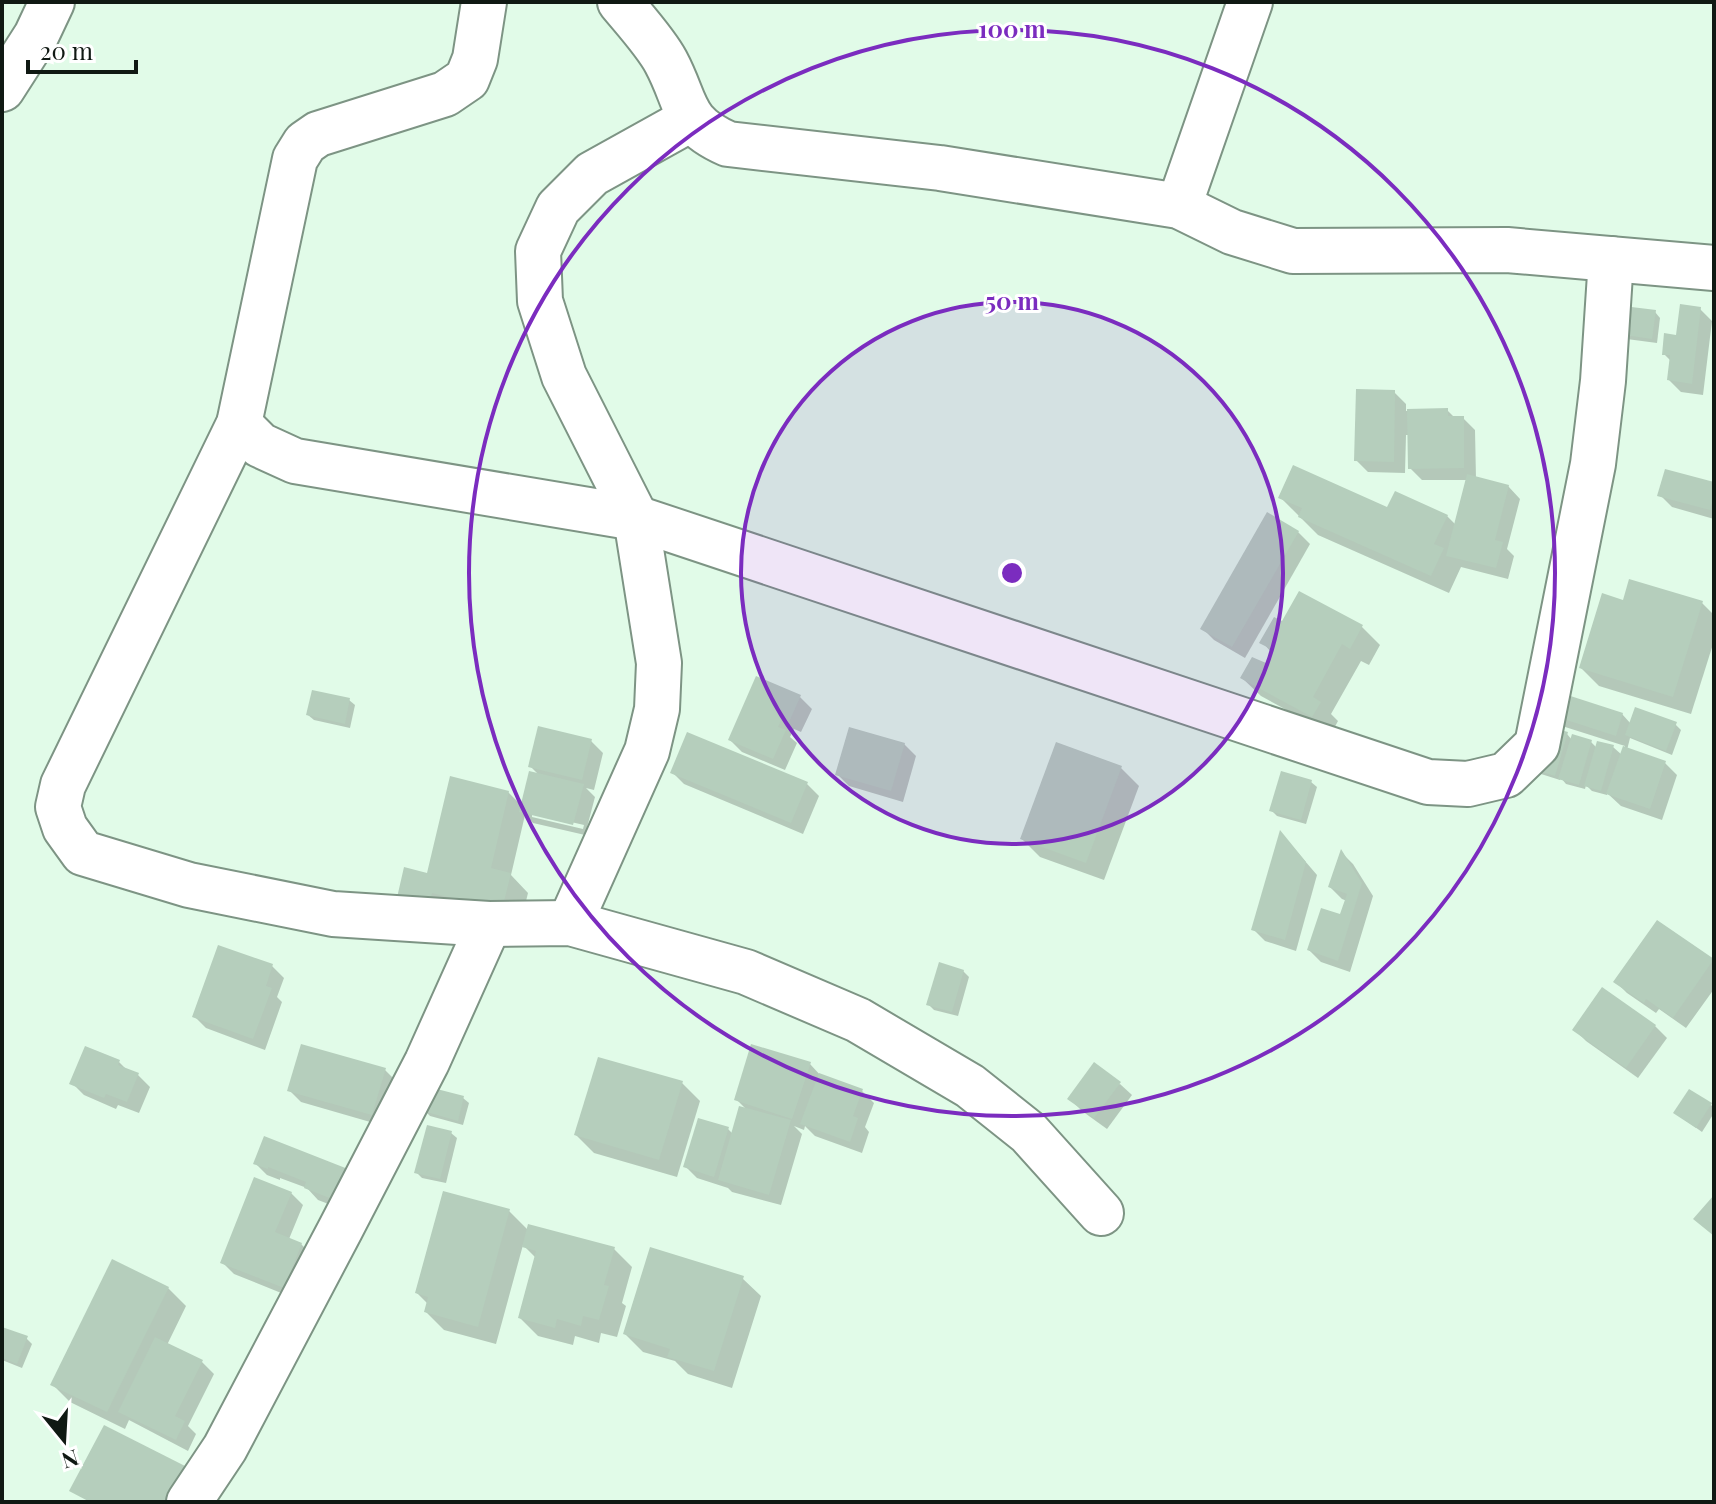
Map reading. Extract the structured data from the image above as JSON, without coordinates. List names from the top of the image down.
{
  "scale_bar": "20 m",
  "north": "bottom",
  "rings": ["100 m", "50 m"]
}
